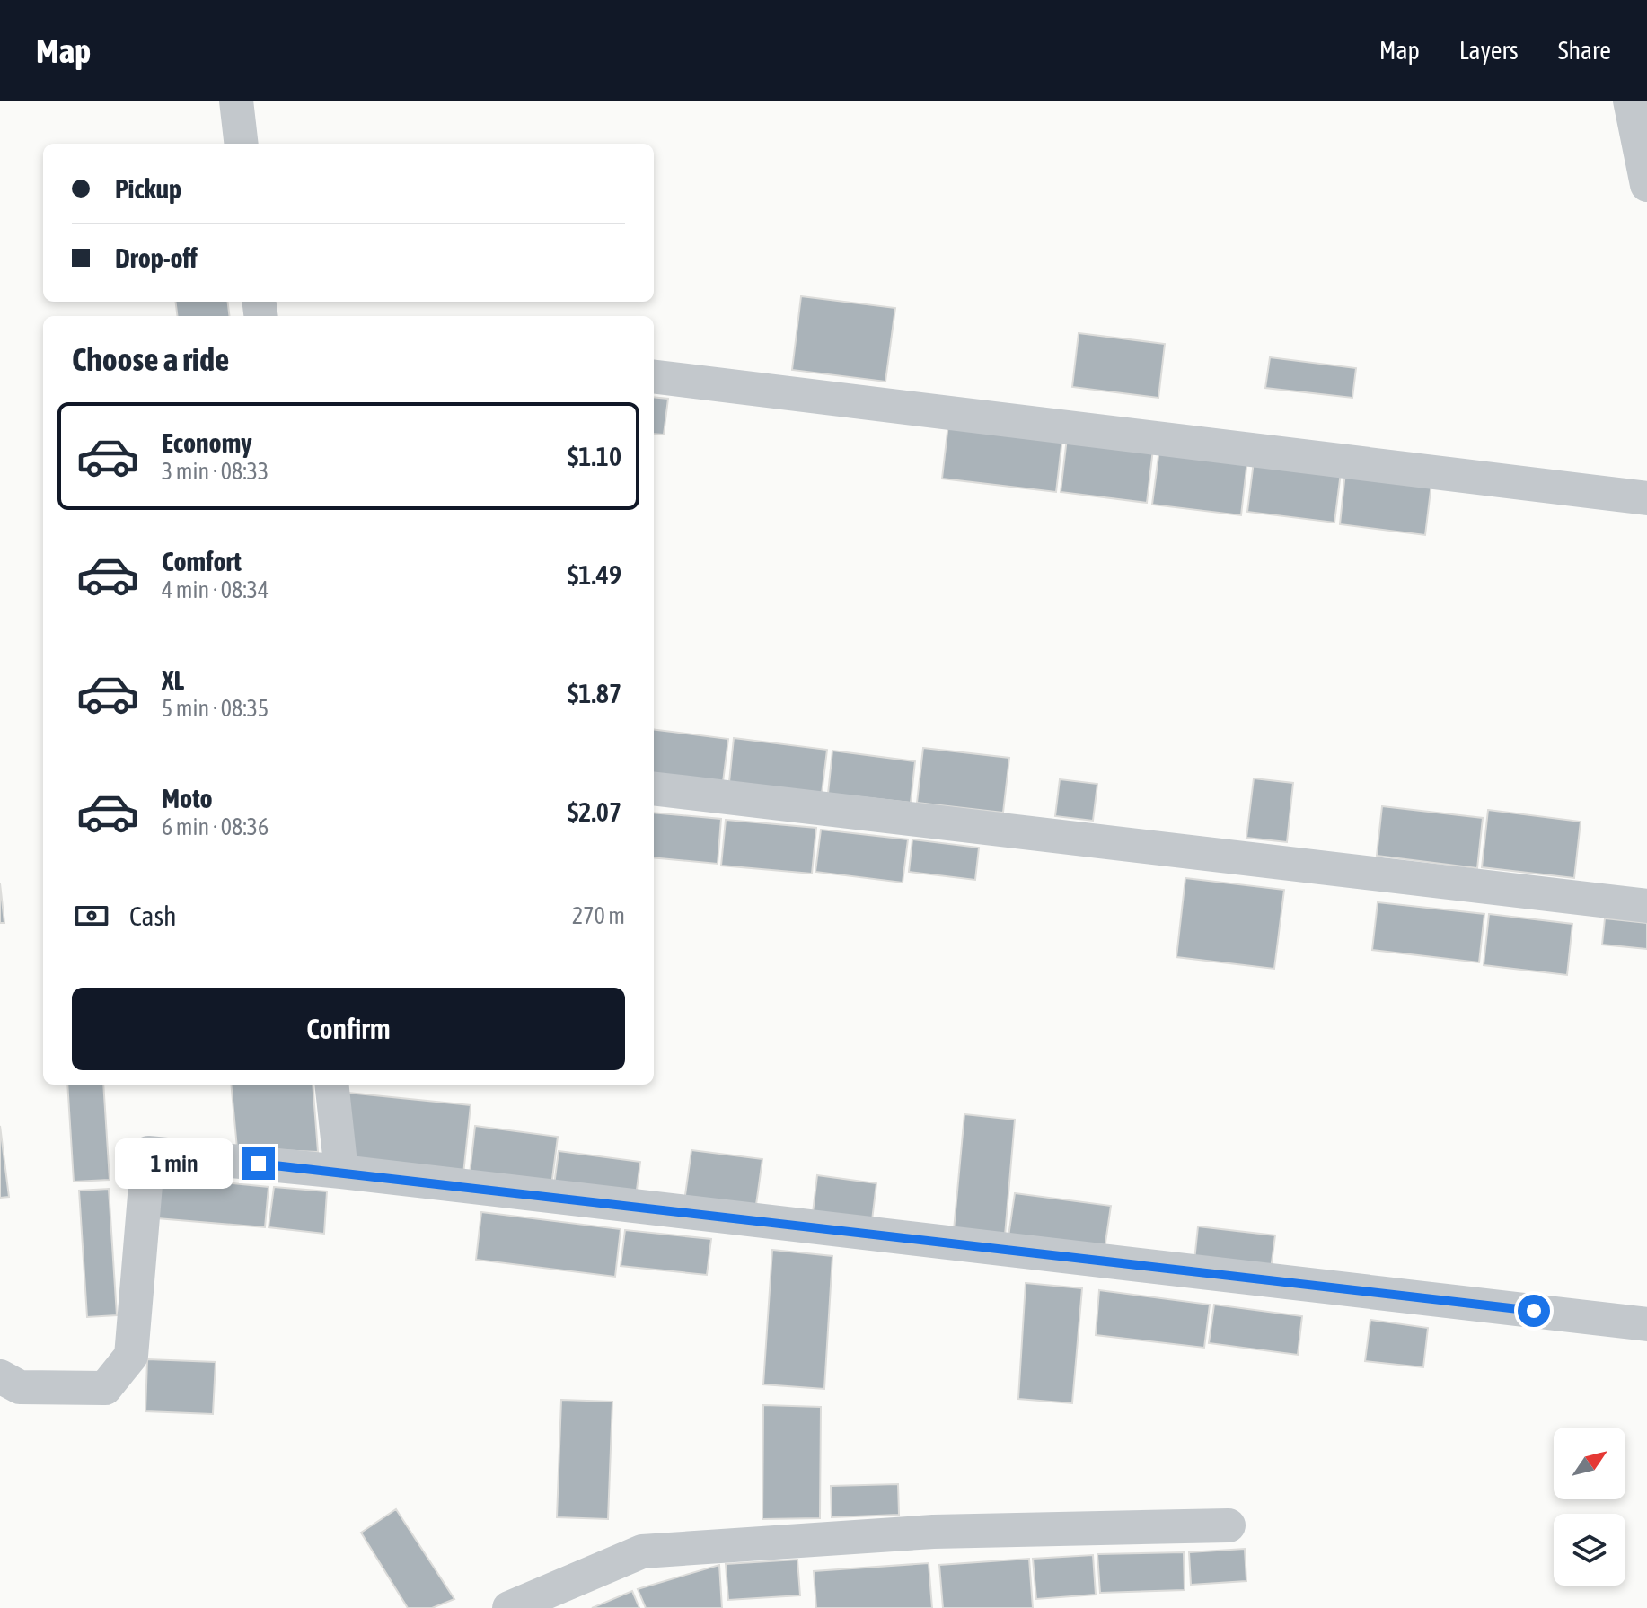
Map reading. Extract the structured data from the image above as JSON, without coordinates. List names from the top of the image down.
{
  "north": "top right",
  "page": {
    "header": "Map",
    "nav": ["Map", "Layers", "Share"],
    "banner": ["Pickup", "Drop-off"],
    "heading": "Choose a ride",
    "list": [
      {
        "name": "Economy",
        "note": "3 min · 08:33",
        "value": "$1.10"
      },
      {
        "name": "Comfort",
        "note": "4 min · 08:34",
        "value": "$1.49"
      },
      {
        "name": "XL",
        "note": "5 min · 08:35",
        "value": "$1.87"
      },
      {
        "name": "Moto",
        "note": "6 min · 08:36",
        "value": "$2.07"
      }
    ],
    "pay": ["Cash", "270 m"],
    "buttons": "Confirm",
    "bubble": "1 min"
  }
}
